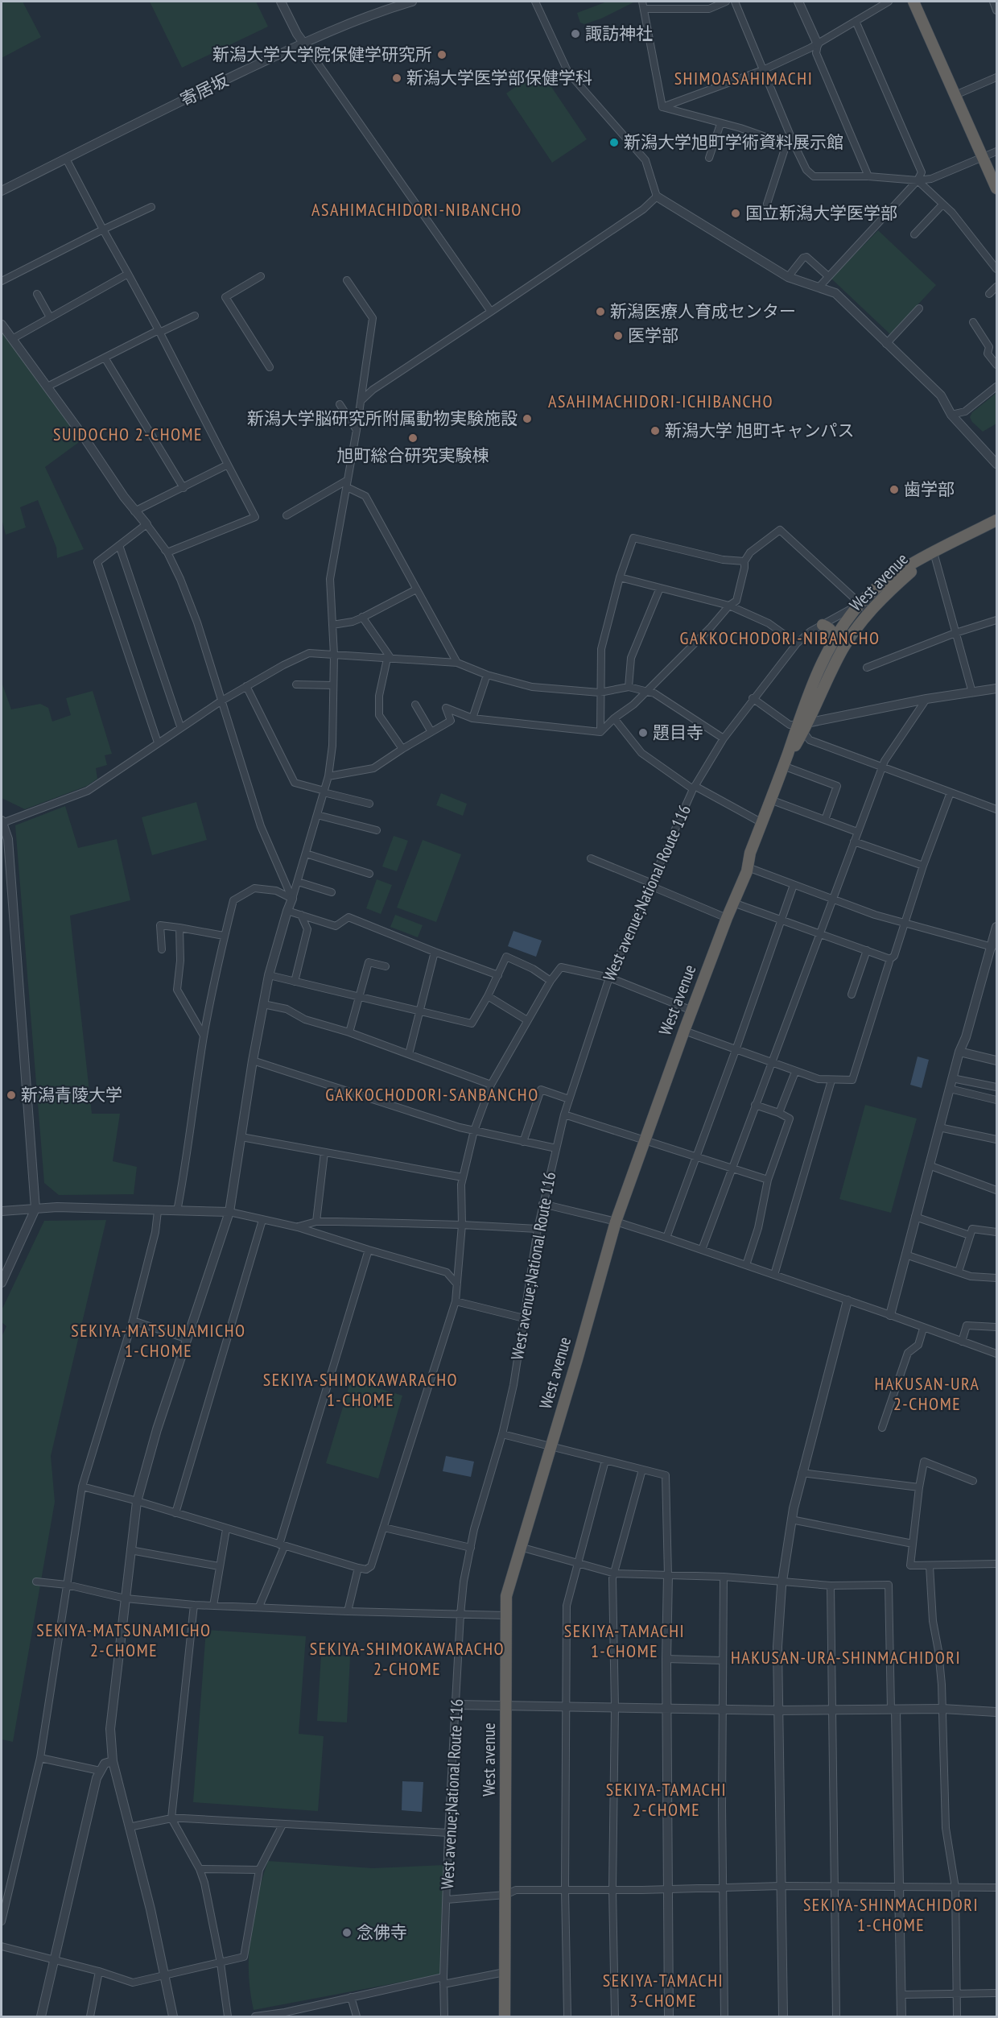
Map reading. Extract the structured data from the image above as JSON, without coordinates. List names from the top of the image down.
{
  "streets": {
    "highway": ["West avenue"],
    "street": ["寄居坂", "West avenue;National Route 116"]
  },
  "crossings": [
    ["West avenue", "West avenue;National Route 116"]
  ],
  "districts": [
    "SHIMOASAHIMACHI",
    "ASAHIMACHIDORI-NIBANCHO",
    "ASAHIMACHIDORI-ICHIBANCHO",
    "SUIDOCHO 2-CHOME",
    "GAKKOCHODORI-NIBANCHO",
    "GAKKOCHODORI-SANBANCHO",
    "SEKIYA-MATSUNAMICHO 1-CHOME",
    "SEKIYA-SHIMOKAWARACHO 1-CHOME",
    "HAKUSAN-URA 2-CHOME",
    "SEKIYA-MATSUNAMICHO 2-CHOME",
    "SEKIYA-TAMACHI 1-CHOME",
    "SEKIYA-SHIMOKAWARACHO 2-CHOME",
    "HAKUSAN-URA-SHINMACHIDORI",
    "SEKIYA-TAMACHI 2-CHOME",
    "SEKIYA-SHINMACHIDORI 1-CHOME",
    "SEKIYA-TAMACHI 3-CHOME"
  ],
  "places": [
    "諏訪神社",
    "新潟大学大学院保健学研究所",
    "新潟大学医学部保健学科",
    "新潟大学旭町学術資料展示館",
    "国立新潟大学医学部",
    "新潟医療人育成センター",
    "医学部",
    "新潟大学脳研究所附属動物実験施設",
    "新潟大学 旭町キャンパス",
    "旭町総合研究実験棟",
    "歯学部",
    "題目寺",
    "新潟青陵大学",
    "念佛寺"
  ]
}
